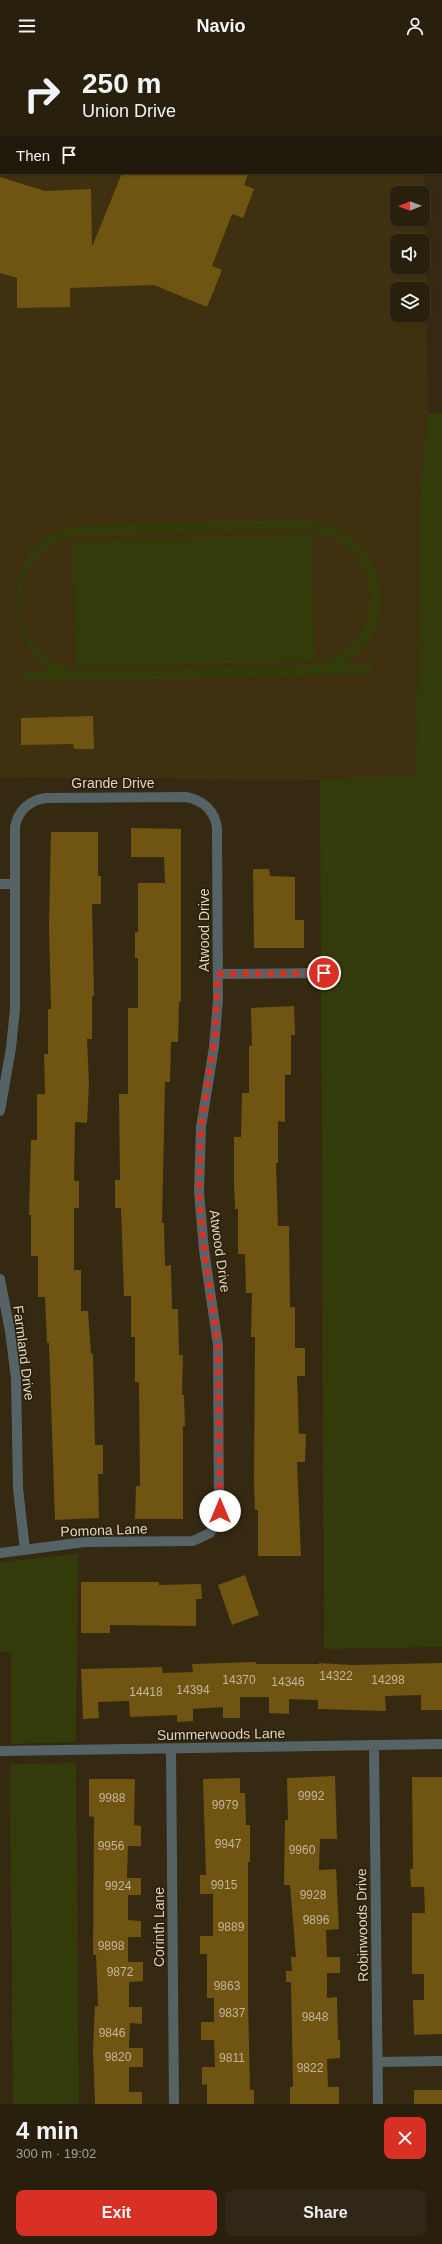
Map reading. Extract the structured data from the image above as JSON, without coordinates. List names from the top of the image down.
{
  "streets": {
    "street": [
      "Grande Drive",
      "Atwood Drive",
      "Farmland Drive",
      "Pomona Lane",
      "Summerwoods Lane",
      "Robinwoods Drive",
      "Corinth Lane"
    ]
  },
  "crossings": [
    ["Grande Drive", "Atwood Drive"],
    ["Atwood Drive", "Pomona Lane"],
    ["Farmland Drive", "Pomona Lane"],
    ["Summerwoods Lane", "Robinwoods Drive"],
    ["Summerwoods Lane", "Corinth Lane"]
  ],
  "house_numbers": [
    "14322",
    "14370",
    "14298",
    "14346",
    "14394",
    "14418",
    "9992",
    "9988",
    "9979",
    "9947",
    "9956",
    "9960",
    "9915",
    "9924",
    "9928",
    "9896",
    "9889",
    "9898",
    "9872",
    "9863",
    "9837",
    "9848",
    "9846",
    "9820",
    "9811",
    "9822"
  ],
  "north": "left",
  "page": {
    "header": "Navio",
    "turn": ["250 m", "Union Drive"],
    "then": "Then",
    "heading": ["4 min", "300 m · 19:02"],
    "buttons": ["Exit", "Share"]
  }
}
